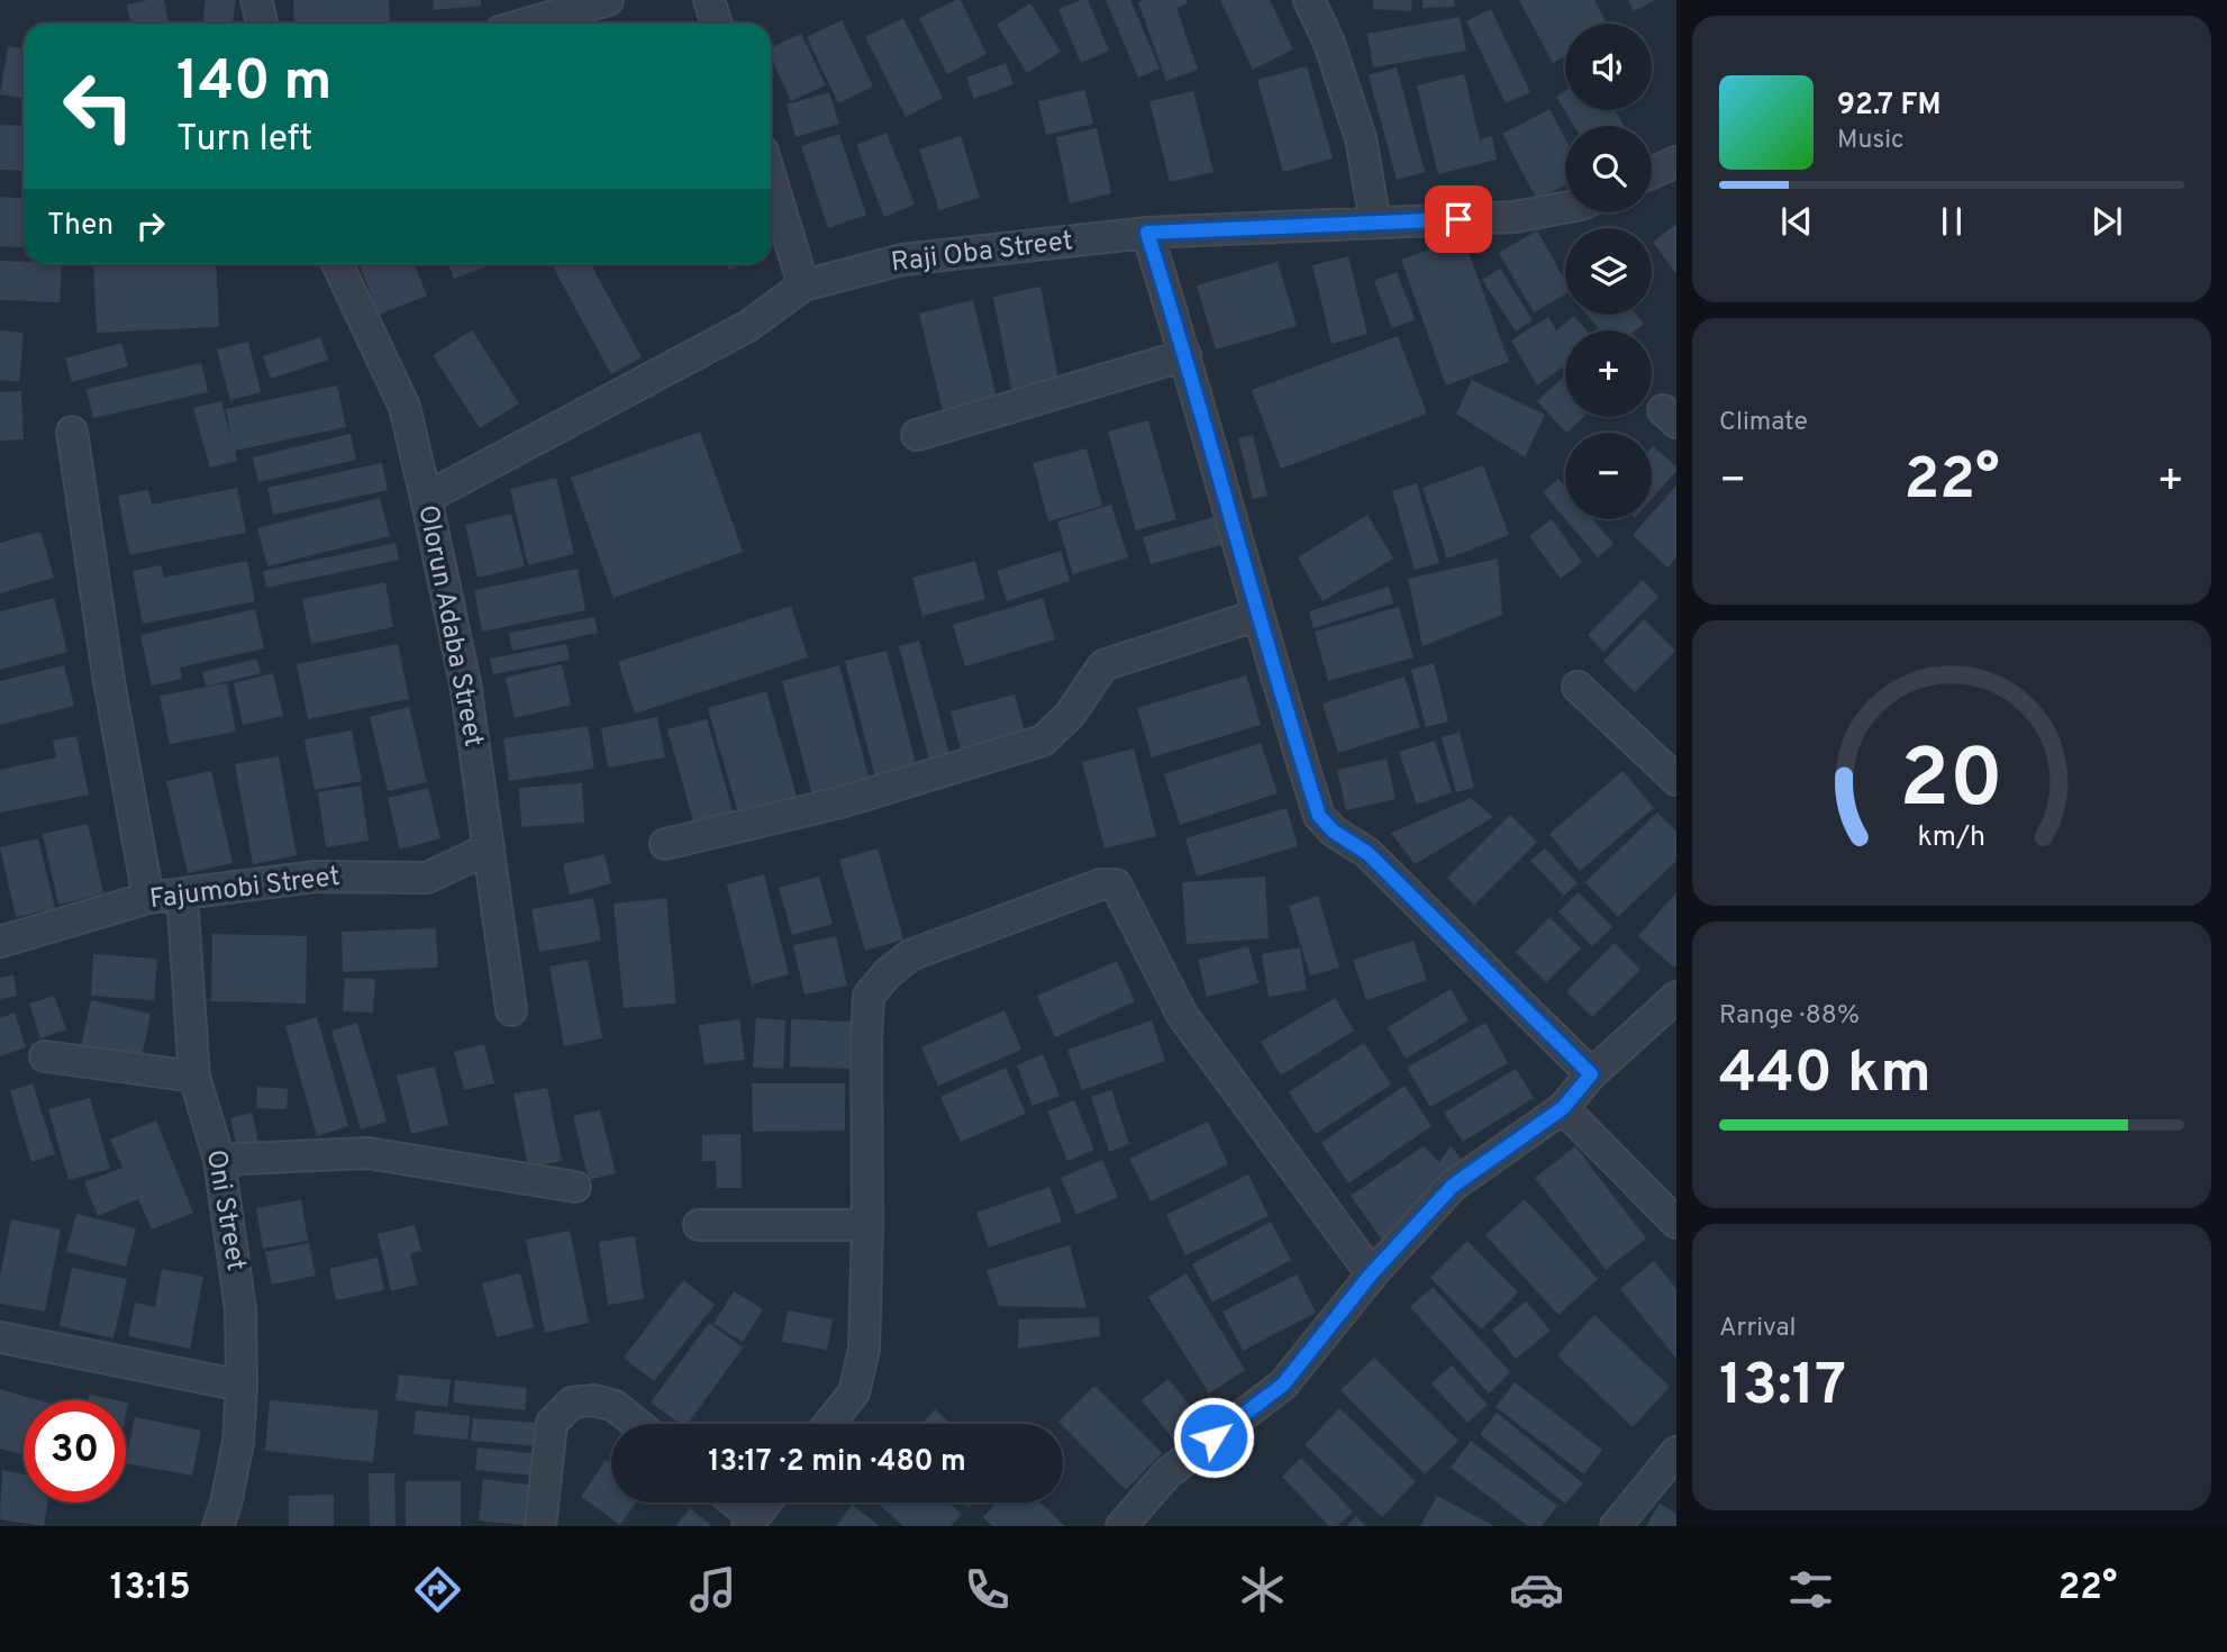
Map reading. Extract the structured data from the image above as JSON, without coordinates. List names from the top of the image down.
{
  "streets": {
    "street": [
      "Raji Oba Street",
      "Olorun Adaba Street",
      "Fajumobi Street",
      "Oni Street"
    ]
  },
  "crossings": [
    ["Raji Oba Street", "Olorun Adaba Street"],
    ["Olorun Adaba Street", "Fajumobi Street"],
    ["Fajumobi Street", "Oni Street"]
  ],
  "page": {
    "map_buttons": ["+", "−"],
    "turn": ["140 m", "Turn left"],
    "song": ["92.7 FM", "Music"],
    "then": "Then",
    "tile": [
      "Climate",
      ["Range · 88%", "440 km"],
      ["Arrival", "13:17"]
    ],
    "heat": ["−", "22°", "+"],
    "limit": "30",
    "trip": "13:17 · 2 min · 480 m",
    "tabs": ["13:15", "22°"],
    "gauge": ["20", "km/h"]
  }
}
